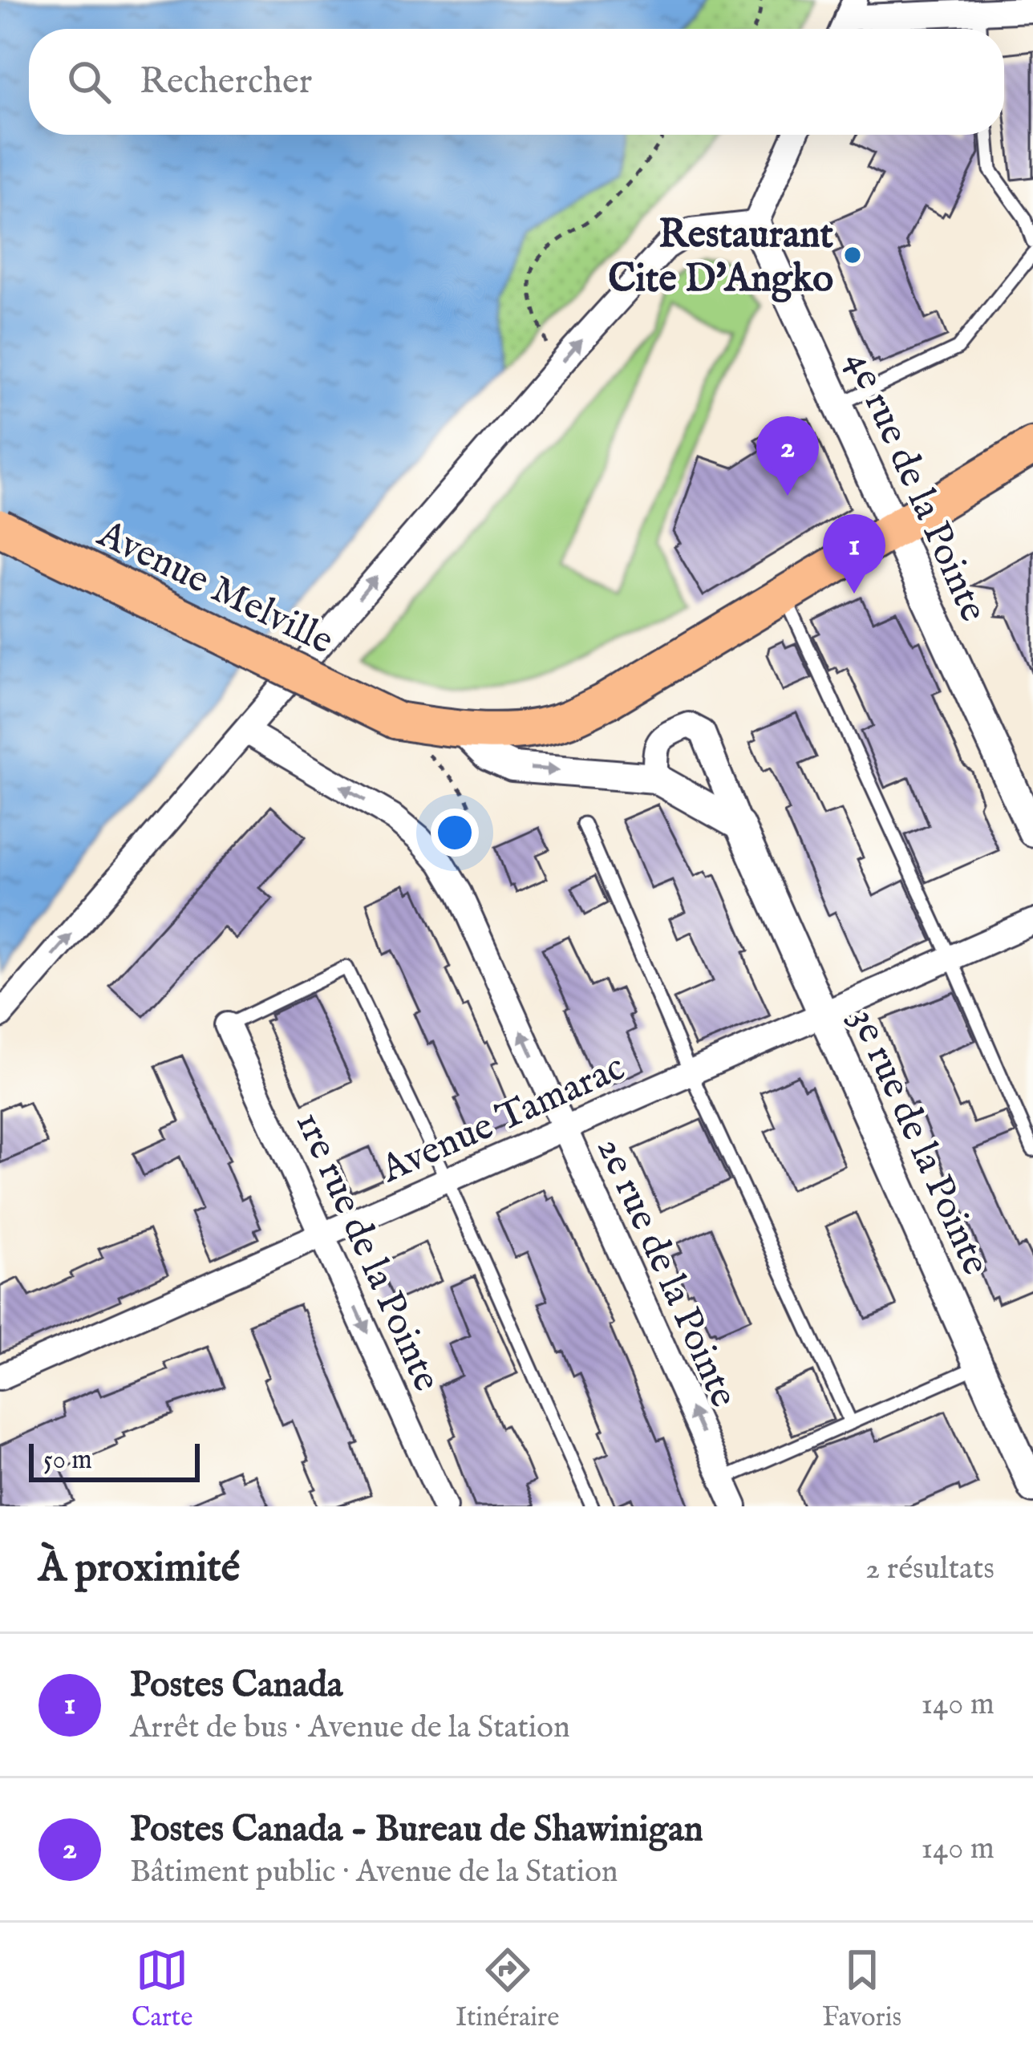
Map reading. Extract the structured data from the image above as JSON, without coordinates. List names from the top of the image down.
{
  "streets": {
    "main road": ["Avenue Melville"],
    "street": [
      "4e rue de la Pointe",
      "Avenue Tamarac",
      "3e rue de la Pointe",
      "1re rue de la Pointe",
      "2e rue de la Pointe"
    ]
  },
  "crossings": [
    ["4e rue de la Pointe", "Avenue Melville"],
    ["Avenue Tamarac", "3e rue de la Pointe"],
    ["Avenue Tamarac", "1re rue de la Pointe"],
    ["Avenue Tamarac", "2e rue de la Pointe"]
  ],
  "one_way": ["1re rue de la Pointe", "2e rue de la Pointe"],
  "places": ["Restaurant Cite D'Angko"],
  "scale_bar": "50 m",
  "page": {
    "search": "Rechercher",
    "pins": ["2", "1"],
    "scale": "50 m",
    "heading": ["À proximité", "2 résultats"],
    "list": [
      {
        "mark": "1",
        "name": "Postes Canada",
        "note": "Arrêt de bus · Avenue de la Station",
        "value": "140 m"
      },
      {
        "mark": "2",
        "name": "Postes Canada - Bureau de Shawinigan",
        "note": "Bâtiment public · Avenue de la Station",
        "value": "140 m"
      }
    ],
    "nav": ["Carte", "Itinéraire", "Favoris"]
  }
}
